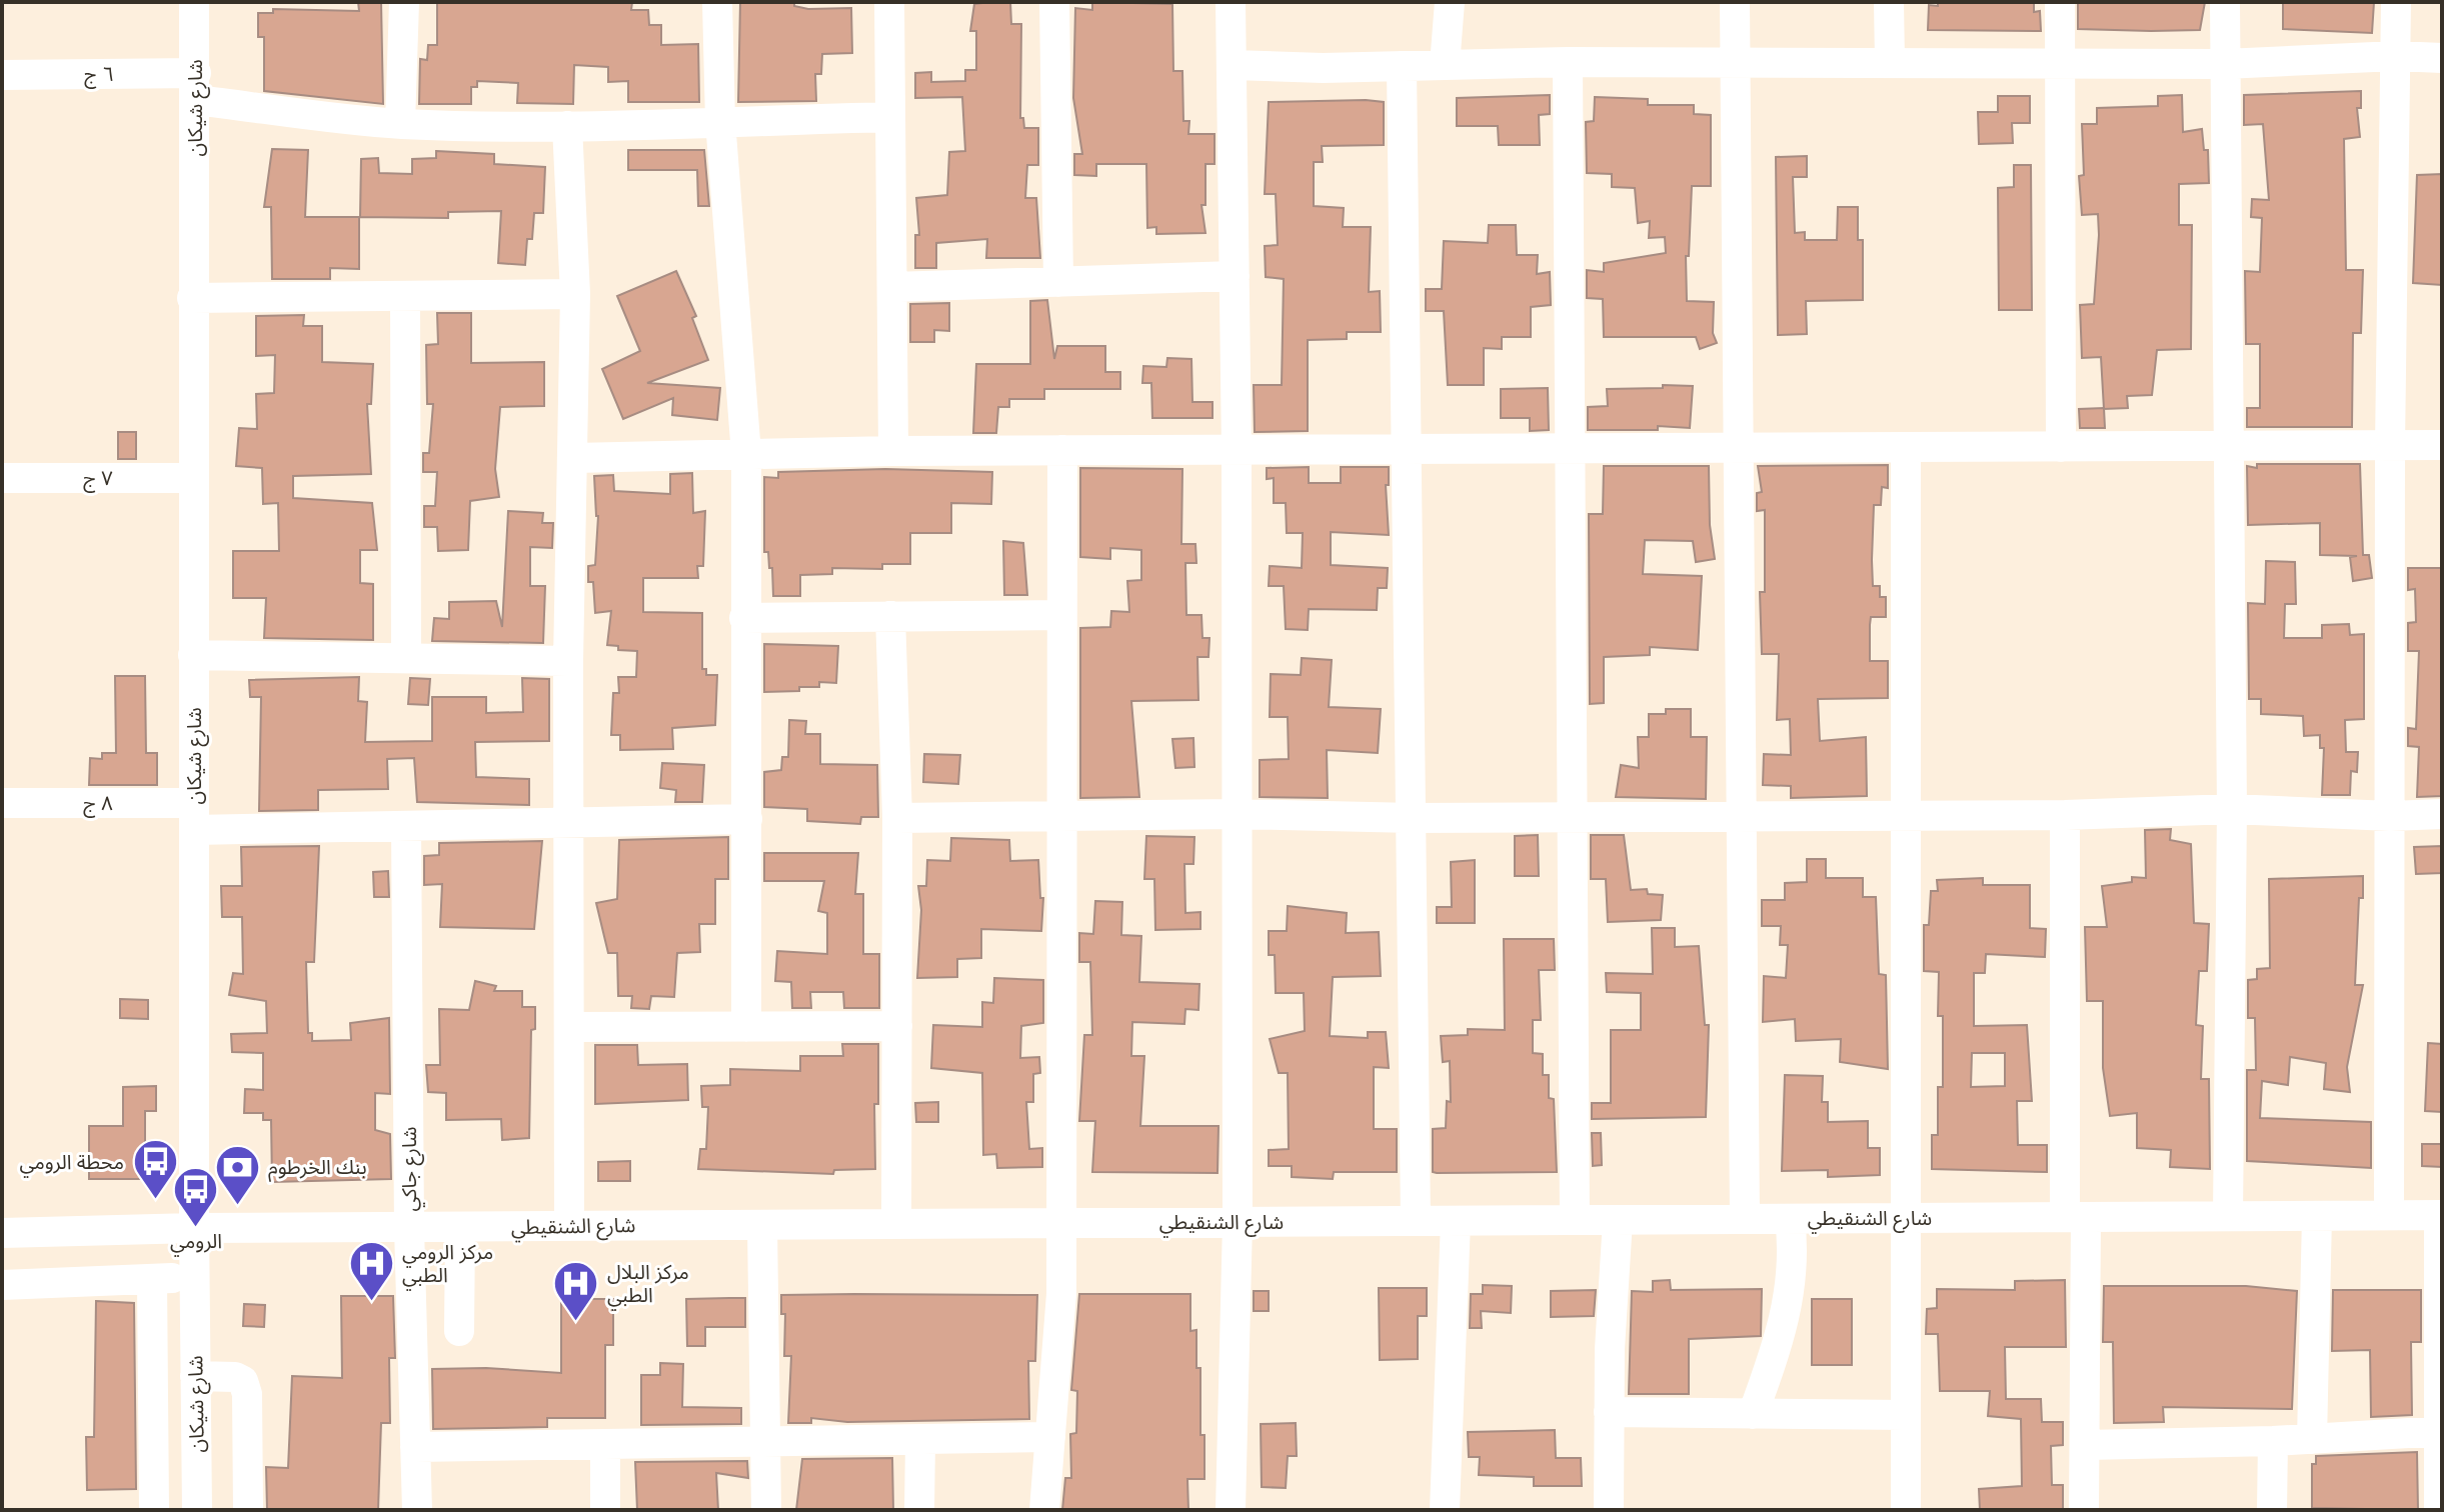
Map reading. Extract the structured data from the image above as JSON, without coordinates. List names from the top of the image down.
{
  "streets": {
    "street": [
      "٦ ج",
      "شارع شيكان",
      "٧ ج",
      "٨ ج",
      "شارع جاكي",
      "شارع الشنقيطي"
    ]
  },
  "crossings": [
    ["٦ ج", "شارع شيكان"],
    ["شارع شيكان", "٧ ج"],
    ["شارع شيكان", "٨ ج"],
    ["شارع شيكان", "شارع الشنقيطي"],
    ["٨ ج", "شارع جاكي"],
    ["شارع جاكي", "شارع الشنقيطي"]
  ],
  "places": {
    "bus stop": ["محطة الرومي", "الرومي"],
    "bank": ["بنك الخرطوم"],
    "hospital": ["مركز الرومي الطبي", "مركز البلال الطبي"]
  }
}
